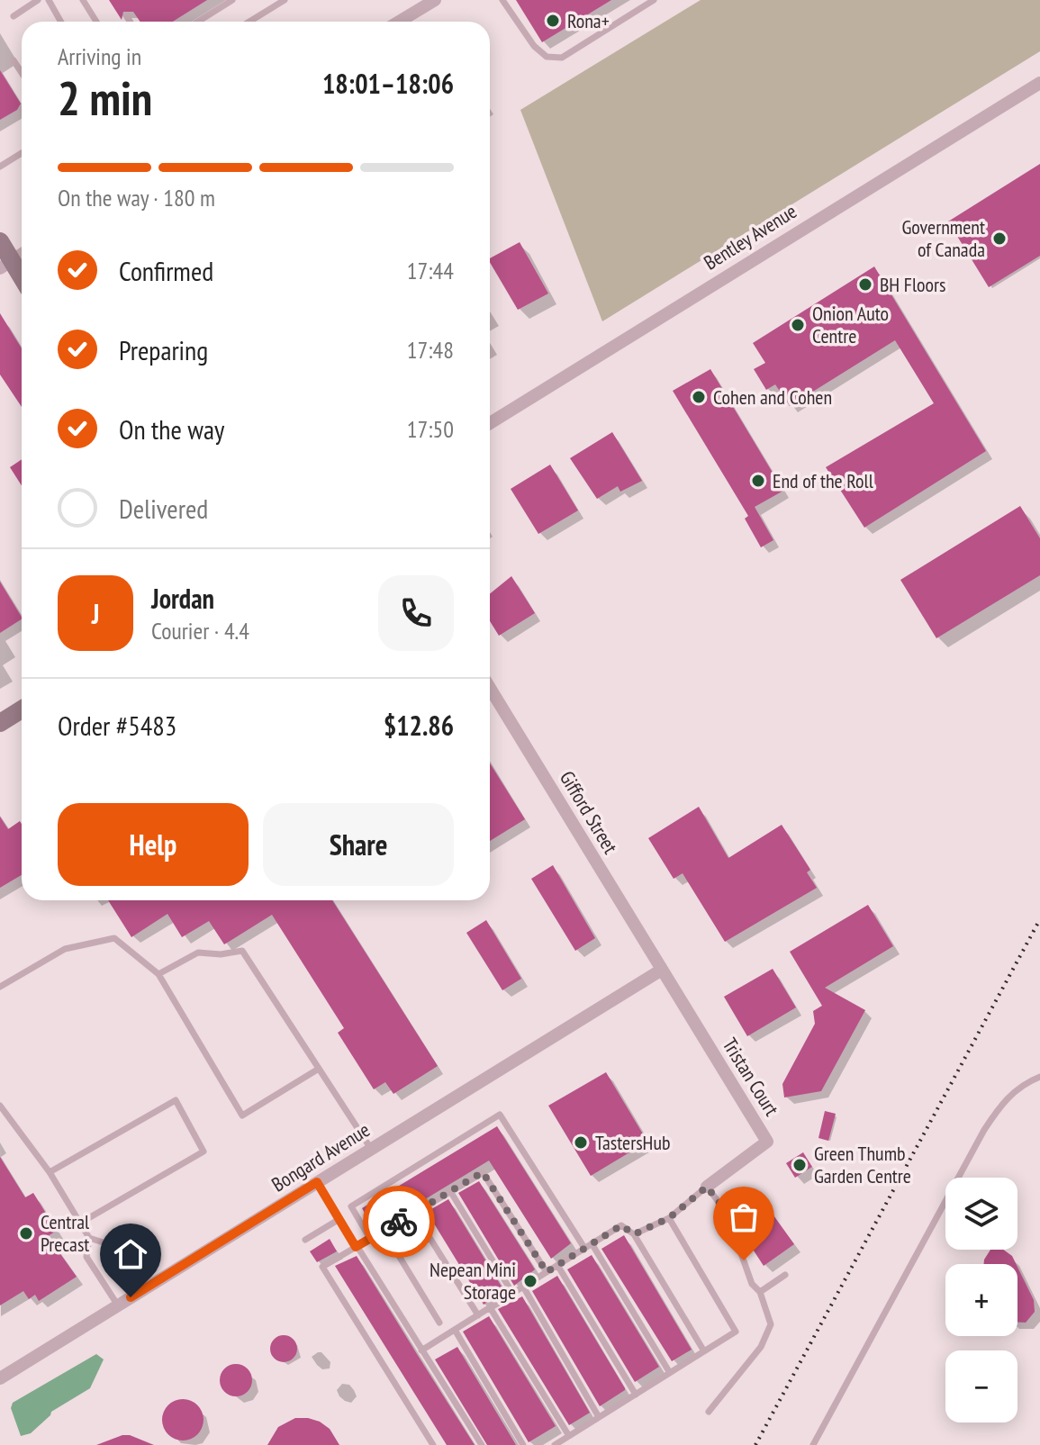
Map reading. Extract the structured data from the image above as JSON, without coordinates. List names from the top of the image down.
{
  "streets": {
    "street": [
      "Bentley Avenue",
      "Gifford Street",
      "Tristan Court",
      "Bongard Avenue"
    ]
  },
  "crossings": [
    ["Gifford Street", "Tristan Court"],
    ["Gifford Street", "Bongard Avenue"],
    ["Tristan Court", "Bongard Avenue"]
  ],
  "places": [
    "Rona+",
    "Government of Canada",
    "BH Floors",
    "Onion Auto Centre",
    "Cohen and Cohen",
    "End of the Roll",
    "TastersHub",
    "Green Thumb Garden Centre",
    "Central Precast",
    "Nepean Mini Storage"
  ],
  "page": {
    "heading": ["2 min", "Arriving in", "18:01–18:06"],
    "panel": [
      "Jordan",
      "Courier · 4.4",
      "Order #5483",
      "$12.86"
    ],
    "bar": "On the way · 180 m",
    "list": [
      ["Confirmed", "17:44"],
      ["Preparing", "17:48"],
      ["On the way", "17:50"],
      "Delivered"
    ],
    "round": "J",
    "buttons": ["Help", "Share"],
    "map_buttons": ["+", "−"]
  }
}
